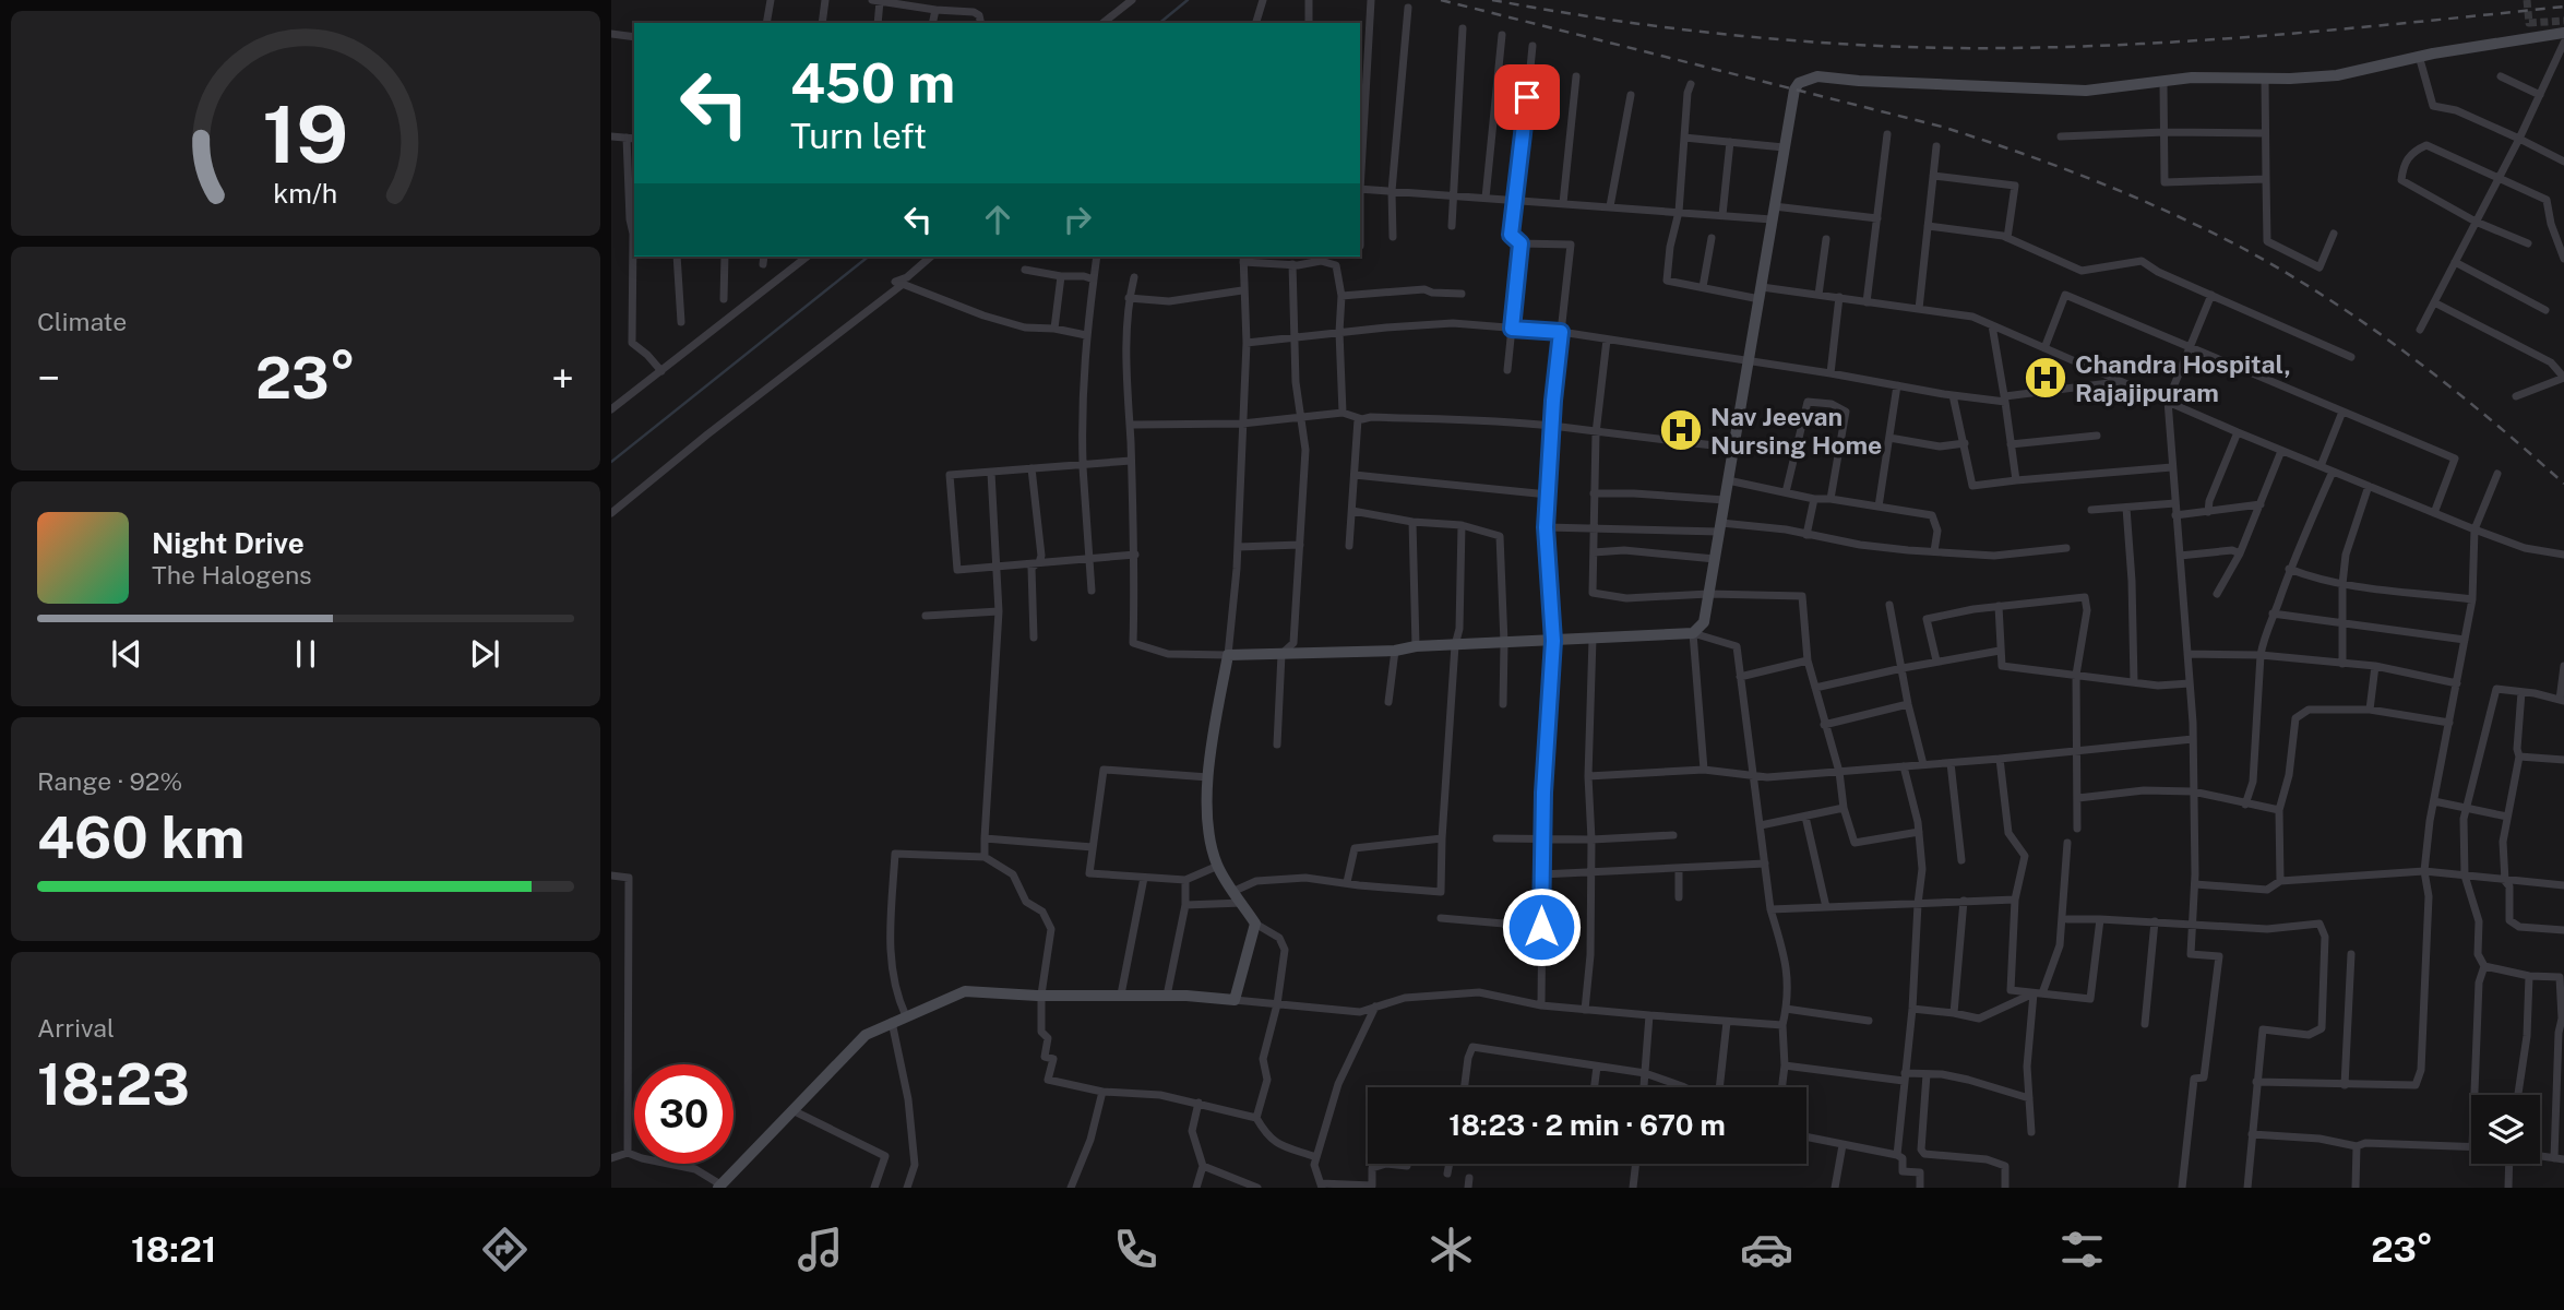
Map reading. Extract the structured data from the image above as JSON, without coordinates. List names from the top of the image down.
{
  "places": {
    "hospital": ["Chandra Hospital, Rajajipuram", "Nav Jeevan Nursing Home"]
  },
  "page": {
    "turn": ["450 m", "Turn left"],
    "tile": [
      "Climate",
      ["Range · 92%", "460 km"],
      ["Arrival", "18:23"]
    ],
    "heat": ["−", "23°", "+"],
    "song": ["Night Drive", "The Halogens"],
    "limit": "30",
    "trip": "18:23 · 2 min · 670 m",
    "tabs": ["18:21", "23°"],
    "gauge": ["19", "km/h"]
  }
}
